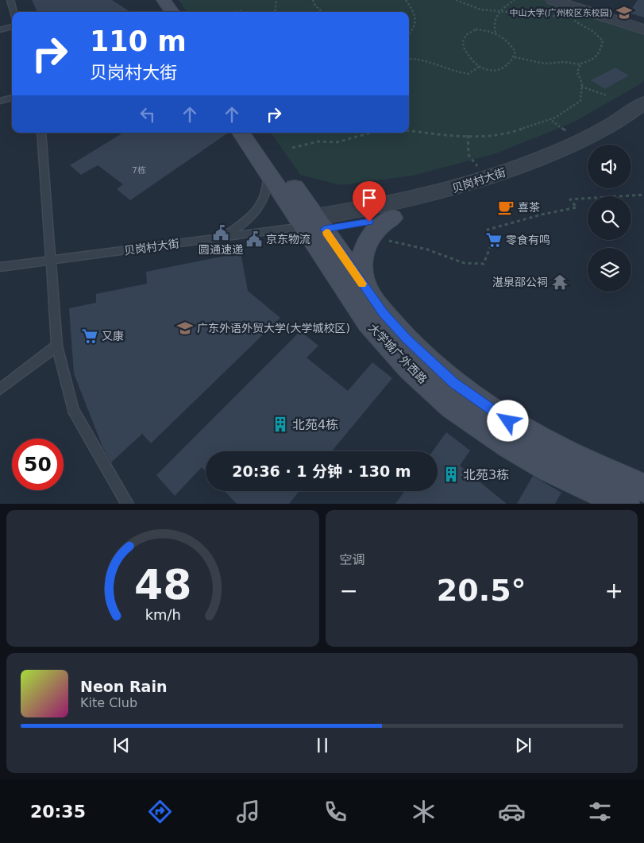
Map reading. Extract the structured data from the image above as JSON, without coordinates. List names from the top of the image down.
{
  "streets": {
    "main road": ["大学城广外西路"],
    "street": ["贝岗村大街"]
  },
  "crossings": [
    ["贝岗村大街", "大学城广外西路"]
  ],
  "places": {
    "school or university": ["中山大学(广州校区东校园)", "广东外语外贸大学(大学城校区)"],
    "cafe": ["喜茶"],
    "public building": ["圆通速递", "京东物流"],
    "supermarket": ["零食有鸣", "又康"],
    "temple": ["湛泉邵公祠"],
    "building": ["北苑4栋", "北苑3栋"]
  },
  "house_numbers": ["7栋"],
  "page": {
    "turn": ["110 m", "贝岗村大街"],
    "limit": "50",
    "trip": "20:36 · 1 分钟 · 130 m",
    "tile": "空调",
    "heat": ["−", "20.5°", "+"],
    "song": ["Neon Rain", "Kite Club"],
    "tabs": "20:35",
    "gauge": ["48", "km/h"]
  }
}
